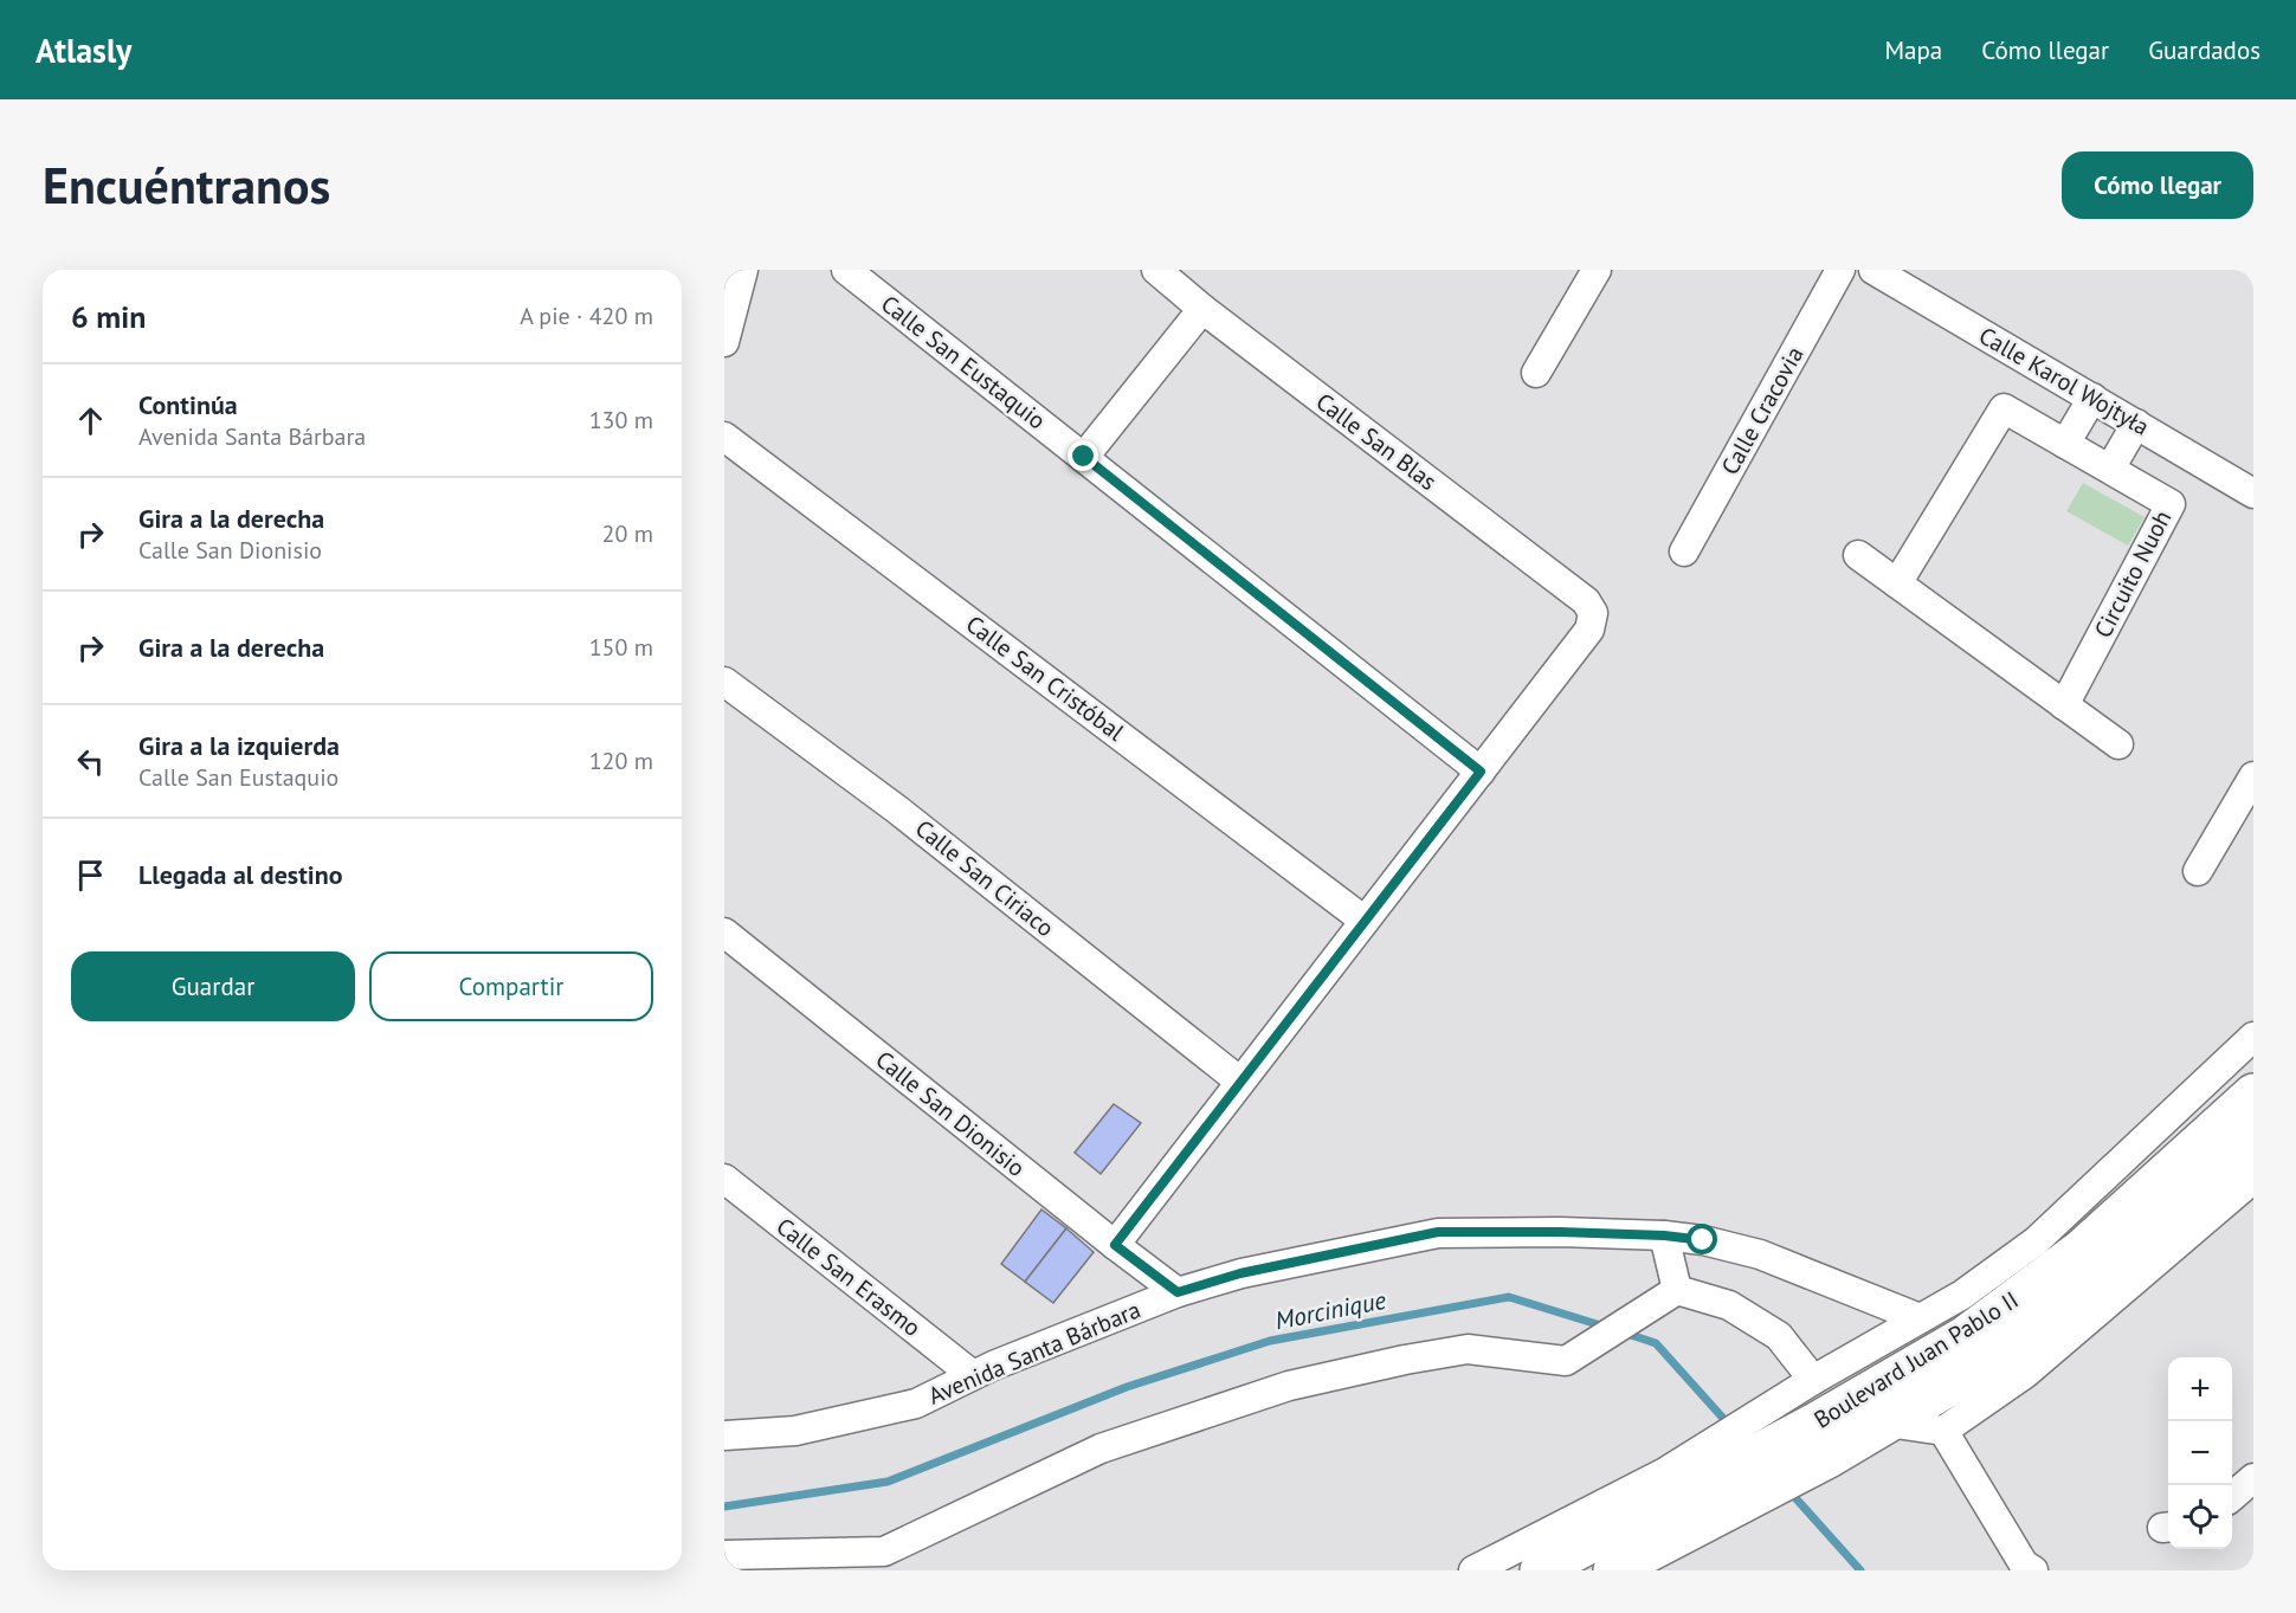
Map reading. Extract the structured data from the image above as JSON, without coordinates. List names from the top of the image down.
{
  "streets": {
    "main road": ["Boulevard Juan Pablo II"],
    "street": [
      "Calle San Eustaquio",
      "Calle Karol Wojtyła",
      "Calle Cracovia",
      "Calle San Blas",
      "Circuito Nuoh",
      "Calle San Cristóbal",
      "Calle San Ciriaco",
      "Calle San Dionisio",
      "Calle San Erasmo",
      "Avenida Santa Bárbara"
    ]
  },
  "crossings": [
    ["Calle San Eustaquio", "Calle San Blas"],
    ["Calle San Dionisio", "Avenida Santa Bárbara"],
    ["Calle San Erasmo", "Avenida Santa Bárbara"]
  ],
  "water": ["Morcinique"],
  "page": {
    "header": "Atlasly",
    "nav": ["Mapa", "Cómo llegar", "Guardados"],
    "buttons": [
      "Cómo llegar",
      ["Guardar", "Compartir"]
    ],
    "title": "Encuéntranos",
    "heading": ["6 min", "A pie · 420 m"],
    "list": [
      ["Continúa", "Avenida Santa Bárbara", "130 m"],
      ["Gira a la derecha", "Calle San Dionisio", "20 m"],
      ["Gira a la derecha", "150 m"],
      ["Gira a la izquierda", "Calle San Eustaquio", "120 m"],
      "Llegada al destino"
    ],
    "map_buttons": ["+", "−"]
  }
}
